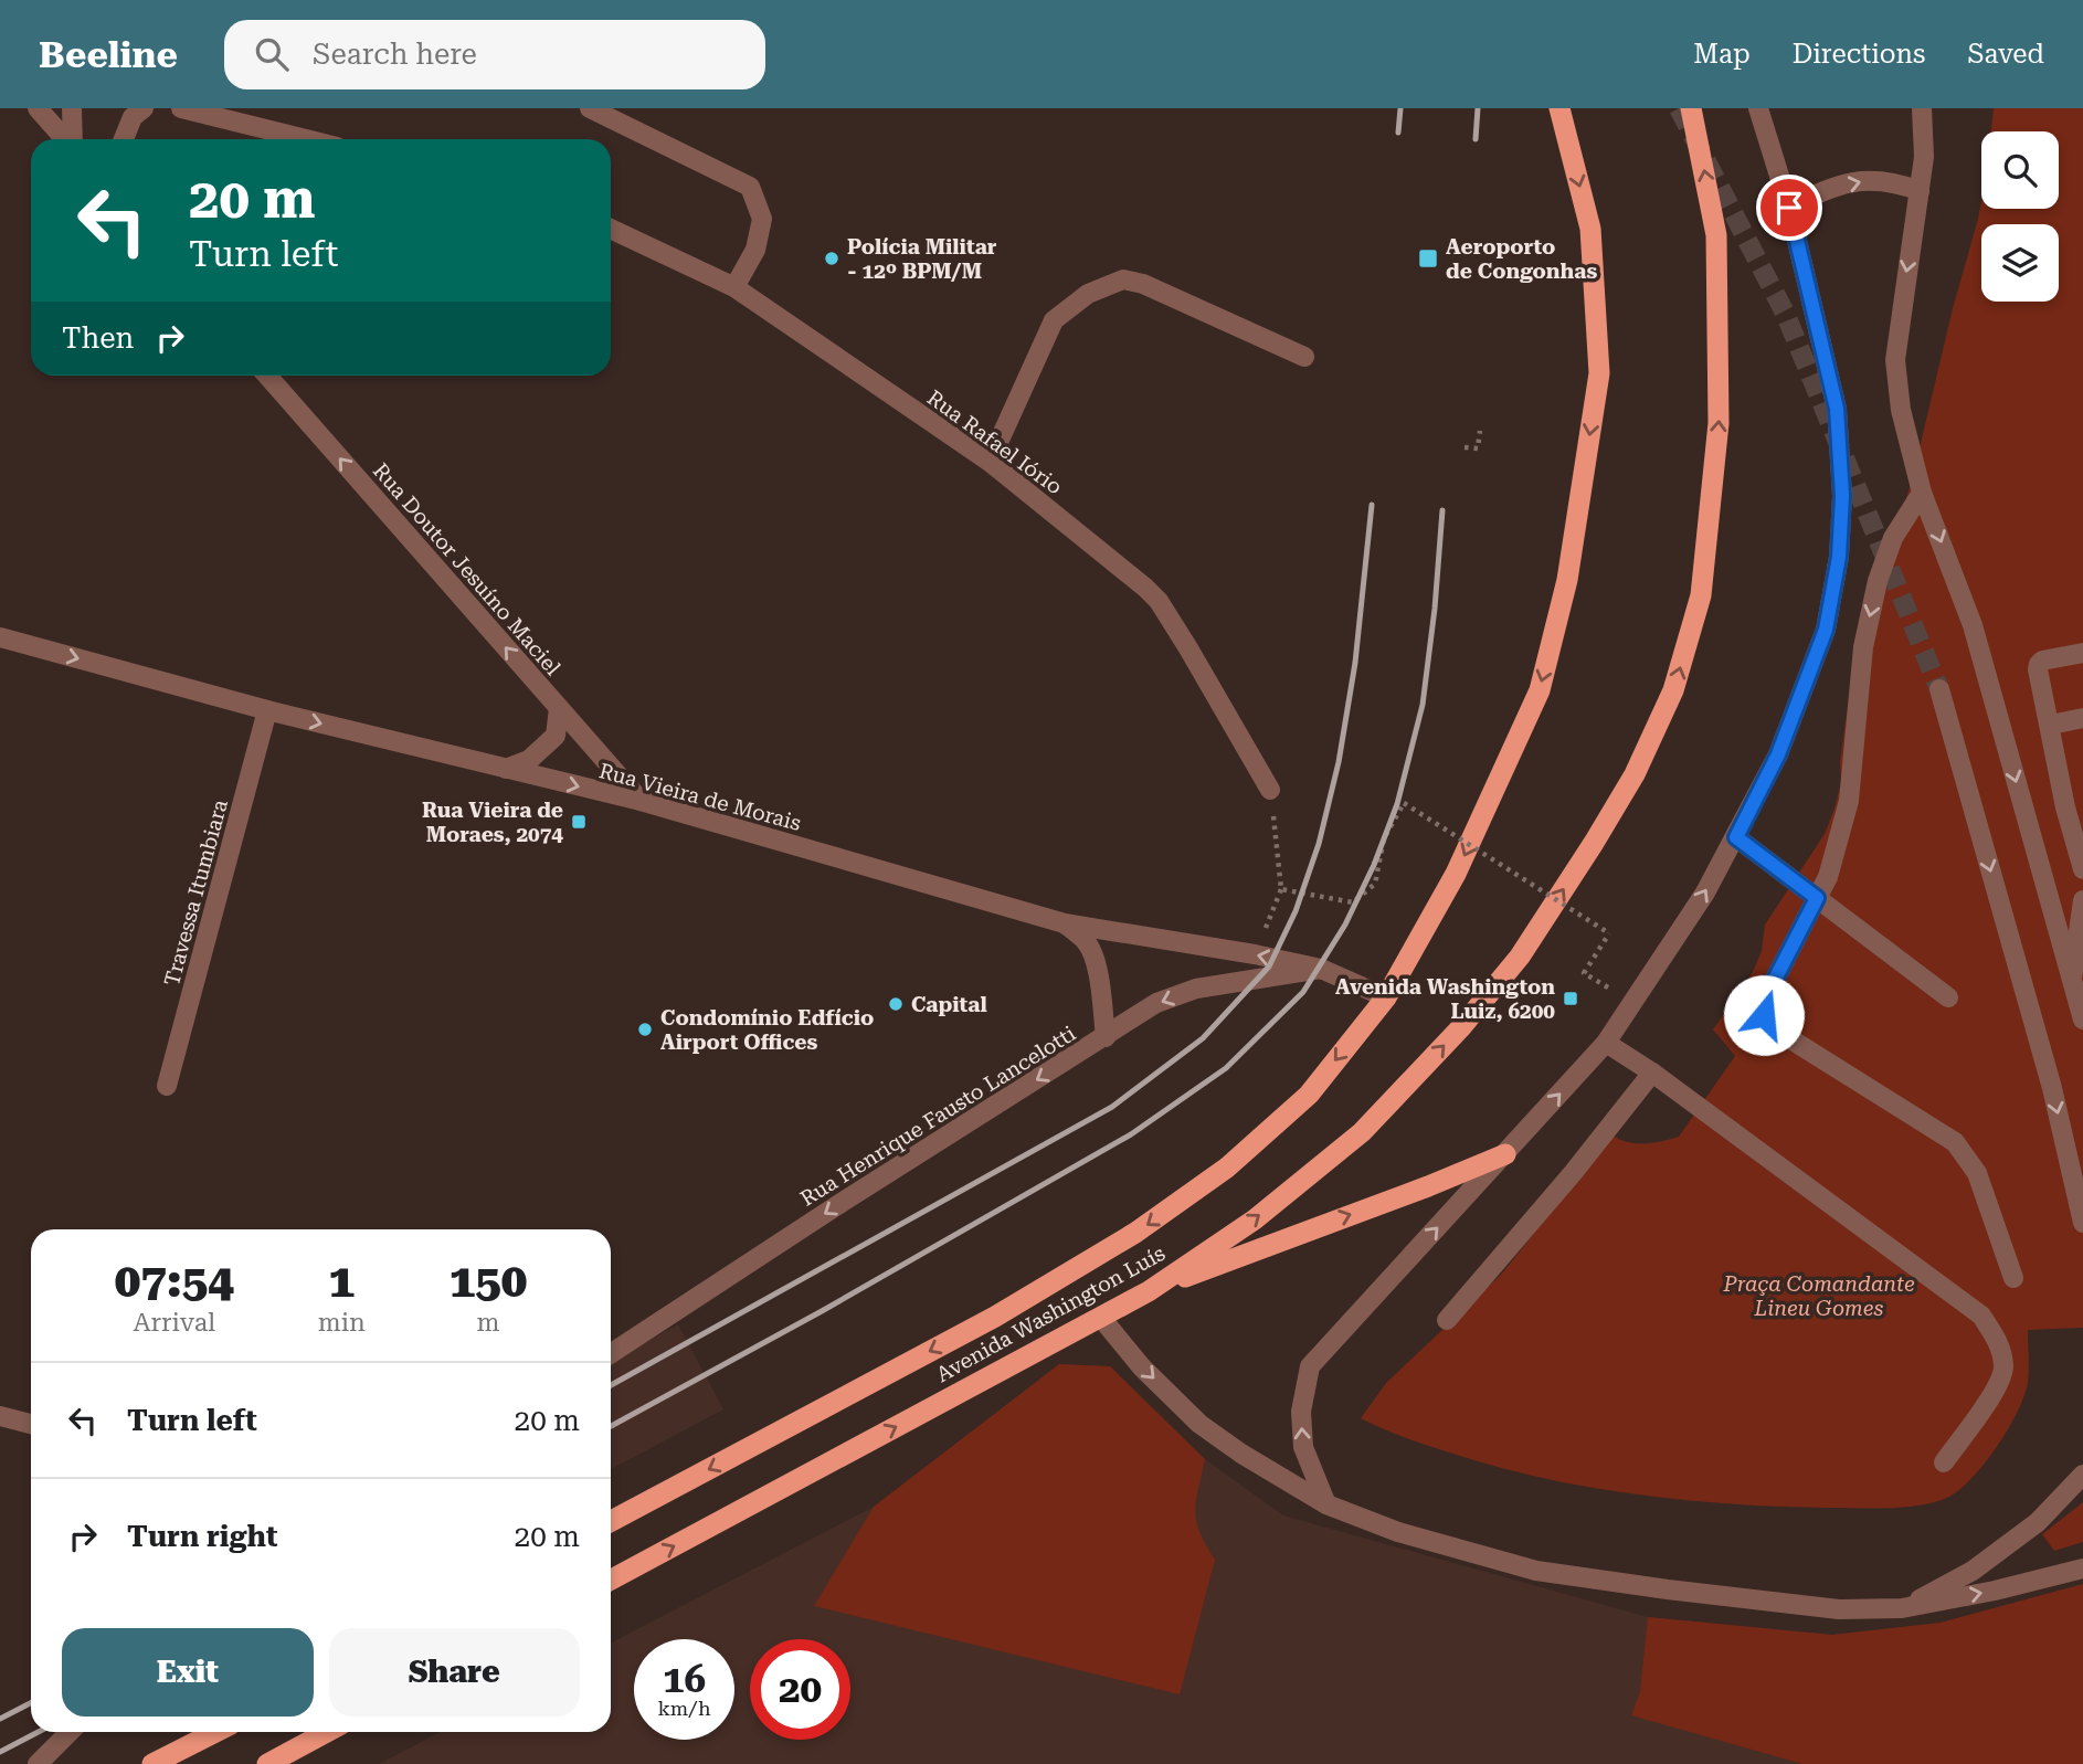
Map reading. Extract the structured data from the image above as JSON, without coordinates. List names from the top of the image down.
{
  "streets": {
    "highway": ["Avenida Washington Luís"],
    "street": [
      "Rua Rafael Iório",
      "Rua Doutor Jesuíno Maciel",
      "Rua Vieira de Morais",
      "Travessa Itumbiara",
      "Rua Henrique Fausto Lancelotti"
    ]
  },
  "crossings": [
    ["Rua Doutor Jesuíno Maciel", "Rua Vieira de Morais"],
    ["Rua Vieira de Morais", "Travessa Itumbiara"],
    ["Rua Vieira de Morais", "Rua Henrique Fausto Lancelotti"],
    ["Rua Vieira de Morais", "Avenida Washington Luís"]
  ],
  "one_way": ["Rua Doutor Jesuíno Maciel", "Rua Vieira de Morais", "Rua Henrique Fausto Lancelotti"],
  "parks": ["Praça Comandante Lineu Gomes"],
  "places": {
    "other": ["Polícia Militar - 12º BPM/M", "Capital", "Condomínio Edfício Airport Offices"],
    "transit": ["Aeroporto de Congonhas", "Rua Vieira de Moraes, 2074", "Avenida Washington Luiz, 6200"]
  },
  "page": {
    "header": "Beeline",
    "search": "Search here",
    "nav": ["Map", "Directions", "Saved"],
    "turn": ["20 m", "Turn left"],
    "then": "Then",
    "eta": [
      "07:54",
      "Arrival",
      "1",
      "min",
      "150",
      "m"
    ],
    "list": [
      {
        "name": "Turn left",
        "value": "20 m"
      },
      {
        "name": "Turn right",
        "value": "20 m"
      }
    ],
    "buttons": ["Exit", "Share"],
    "speed": "16 km/h",
    "limit": "20"
  }
}
